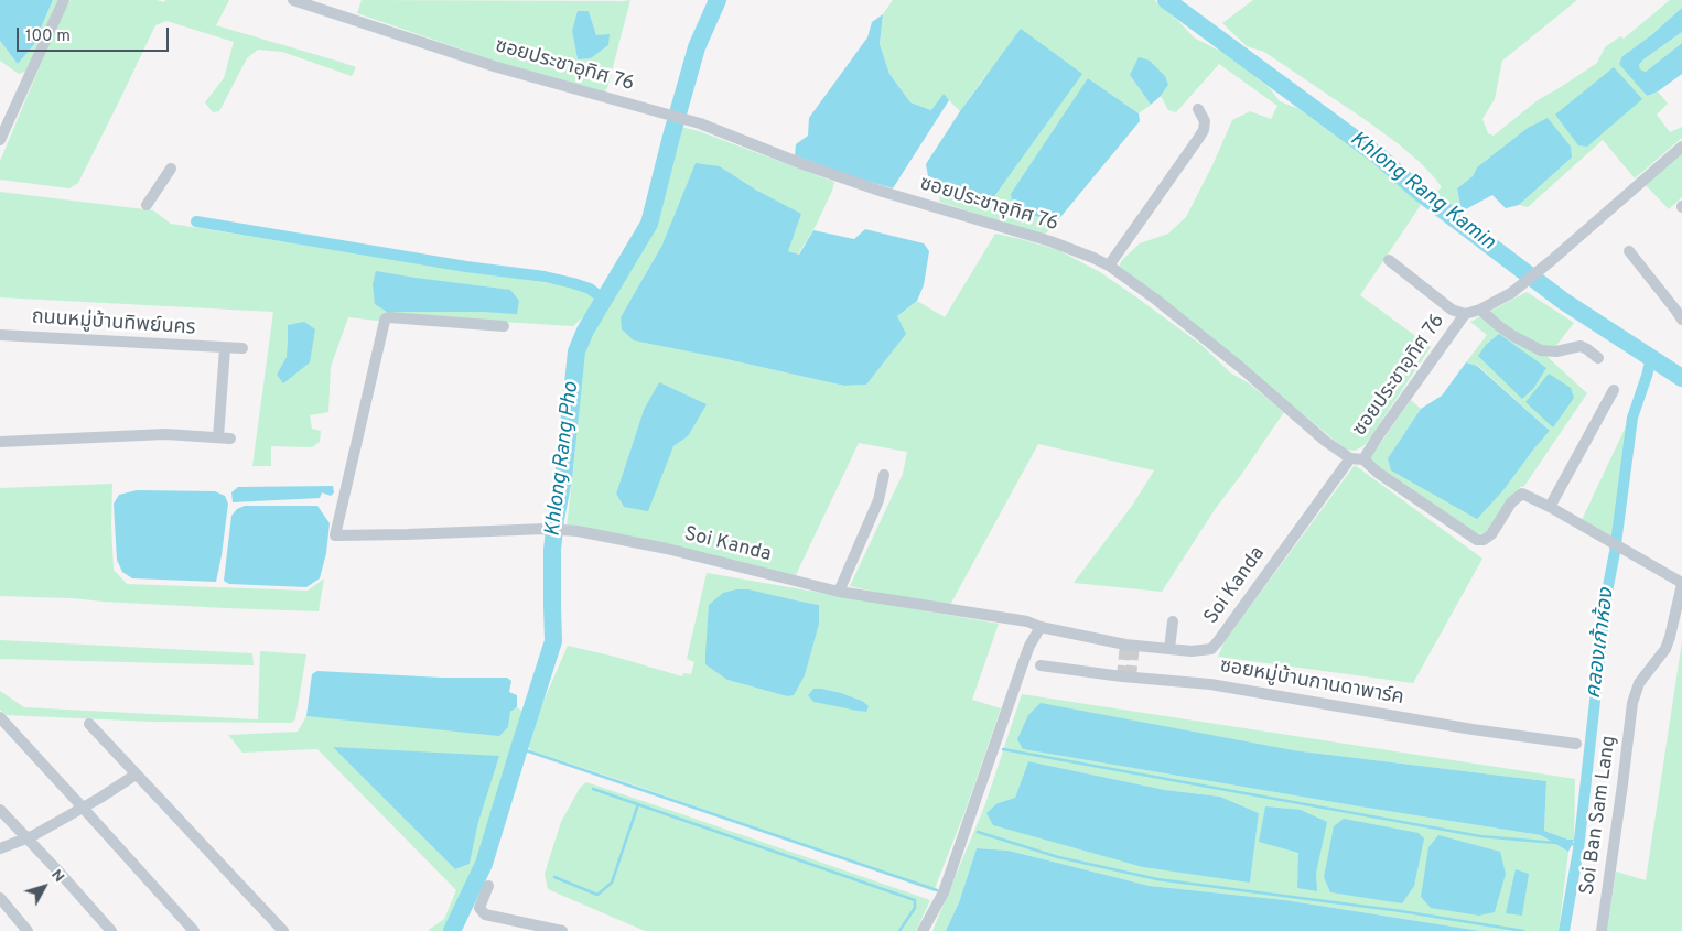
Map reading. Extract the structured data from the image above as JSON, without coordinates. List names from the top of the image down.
{
  "streets": {
    "street": [
      "ซอยประชาอุทิศ 76",
      "ถนนหมู่บ้านทิพย์นคร",
      "Soi Kanda",
      "ซอยหมู่บ้านกานดาพาร์ค",
      "Soi Ban Sam Lang"
    ]
  },
  "crossings": [
    ["ซอยประชาอุทิศ 76", "Soi Kanda"]
  ],
  "water": ["Khlong Rang Kamin", "Khlong Rang Pho", "คลองเก้าห้อง"],
  "scale_bar": "100 m",
  "north": "top right"
}
